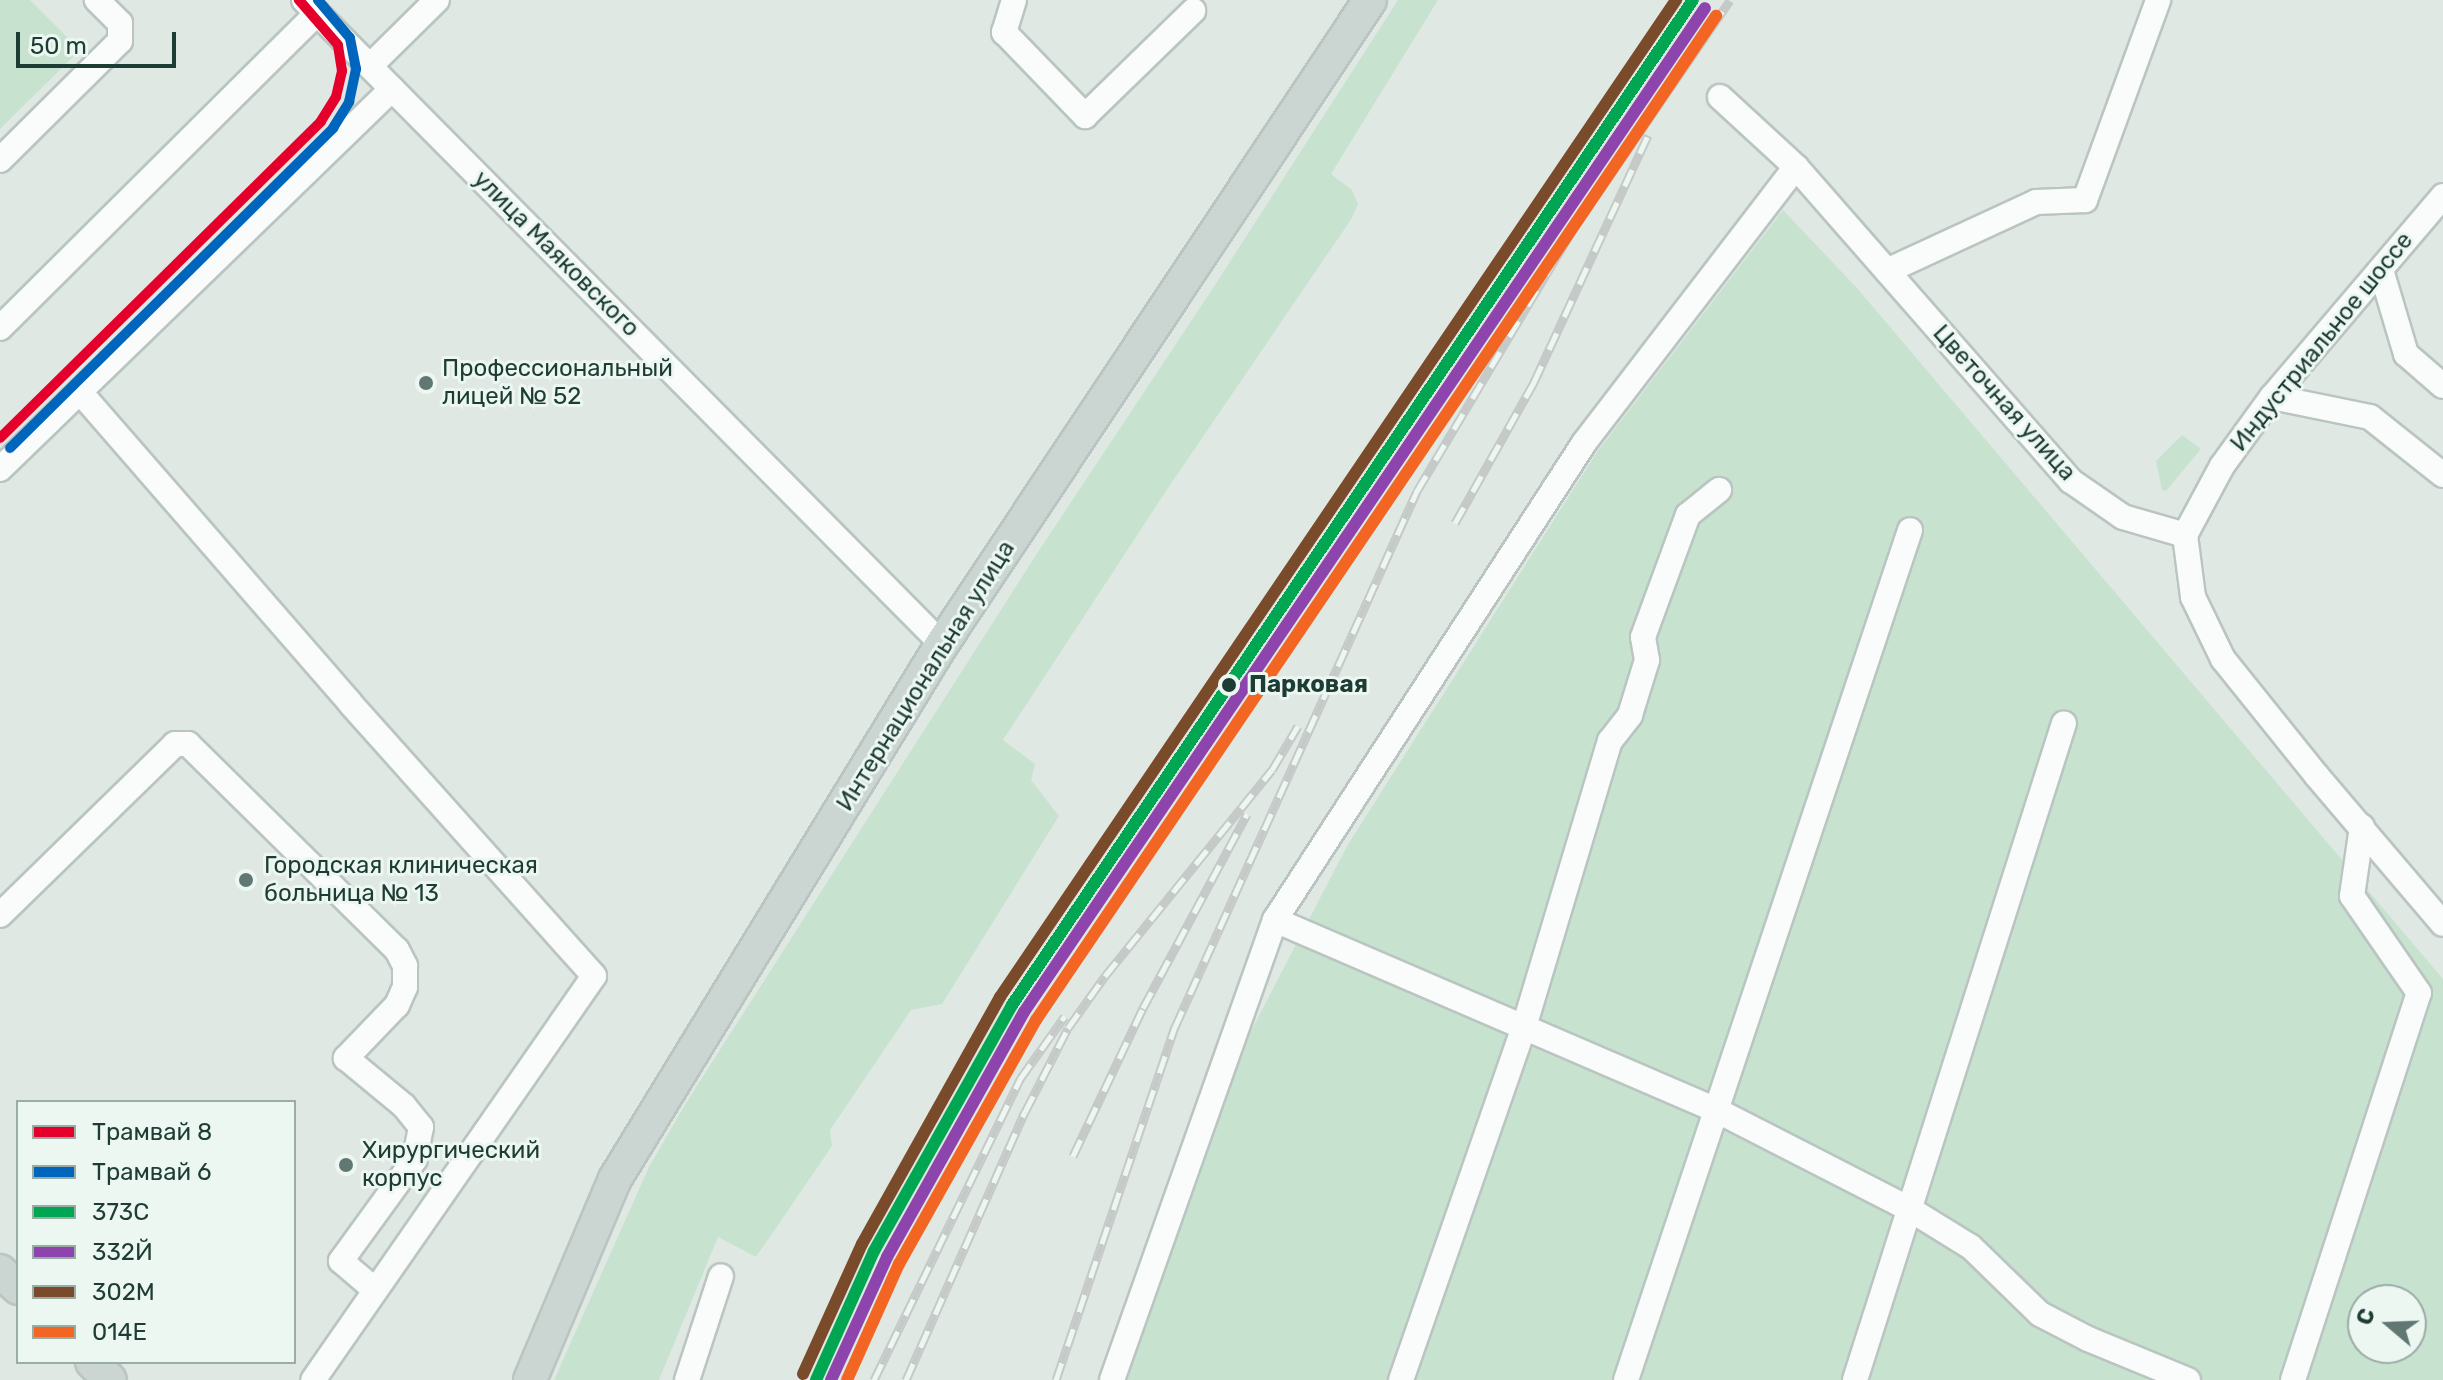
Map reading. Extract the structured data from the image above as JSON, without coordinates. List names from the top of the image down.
{
  "streets": {
    "main road": ["Интернациональная улица"],
    "street": ["улица Маяковского", "Индустриальное шоссе", "Цветочная улица"]
  },
  "crossings": [
    ["улица Маяковского", "Интернациональная улица"],
    ["Индустриальное шоссе", "Цветочная улица"]
  ],
  "places": [
    "Профессиональный лицей № 52",
    "Парковая",
    "Городская клиническая больница № 13",
    "Хирургический корпус"
  ],
  "lines": [
    "tram line 8",
    "tram line 6",
    "transit line 373C",
    "transit line 302М",
    "transit line 332Й",
    "transit line 014Е"
  ],
  "legend": [
    "Трамвай 8",
    "Трамвай 6",
    "373C",
    "332Й",
    "302М",
    "014Е"
  ],
  "scale_bar": "50 m",
  "north": "left"
}
